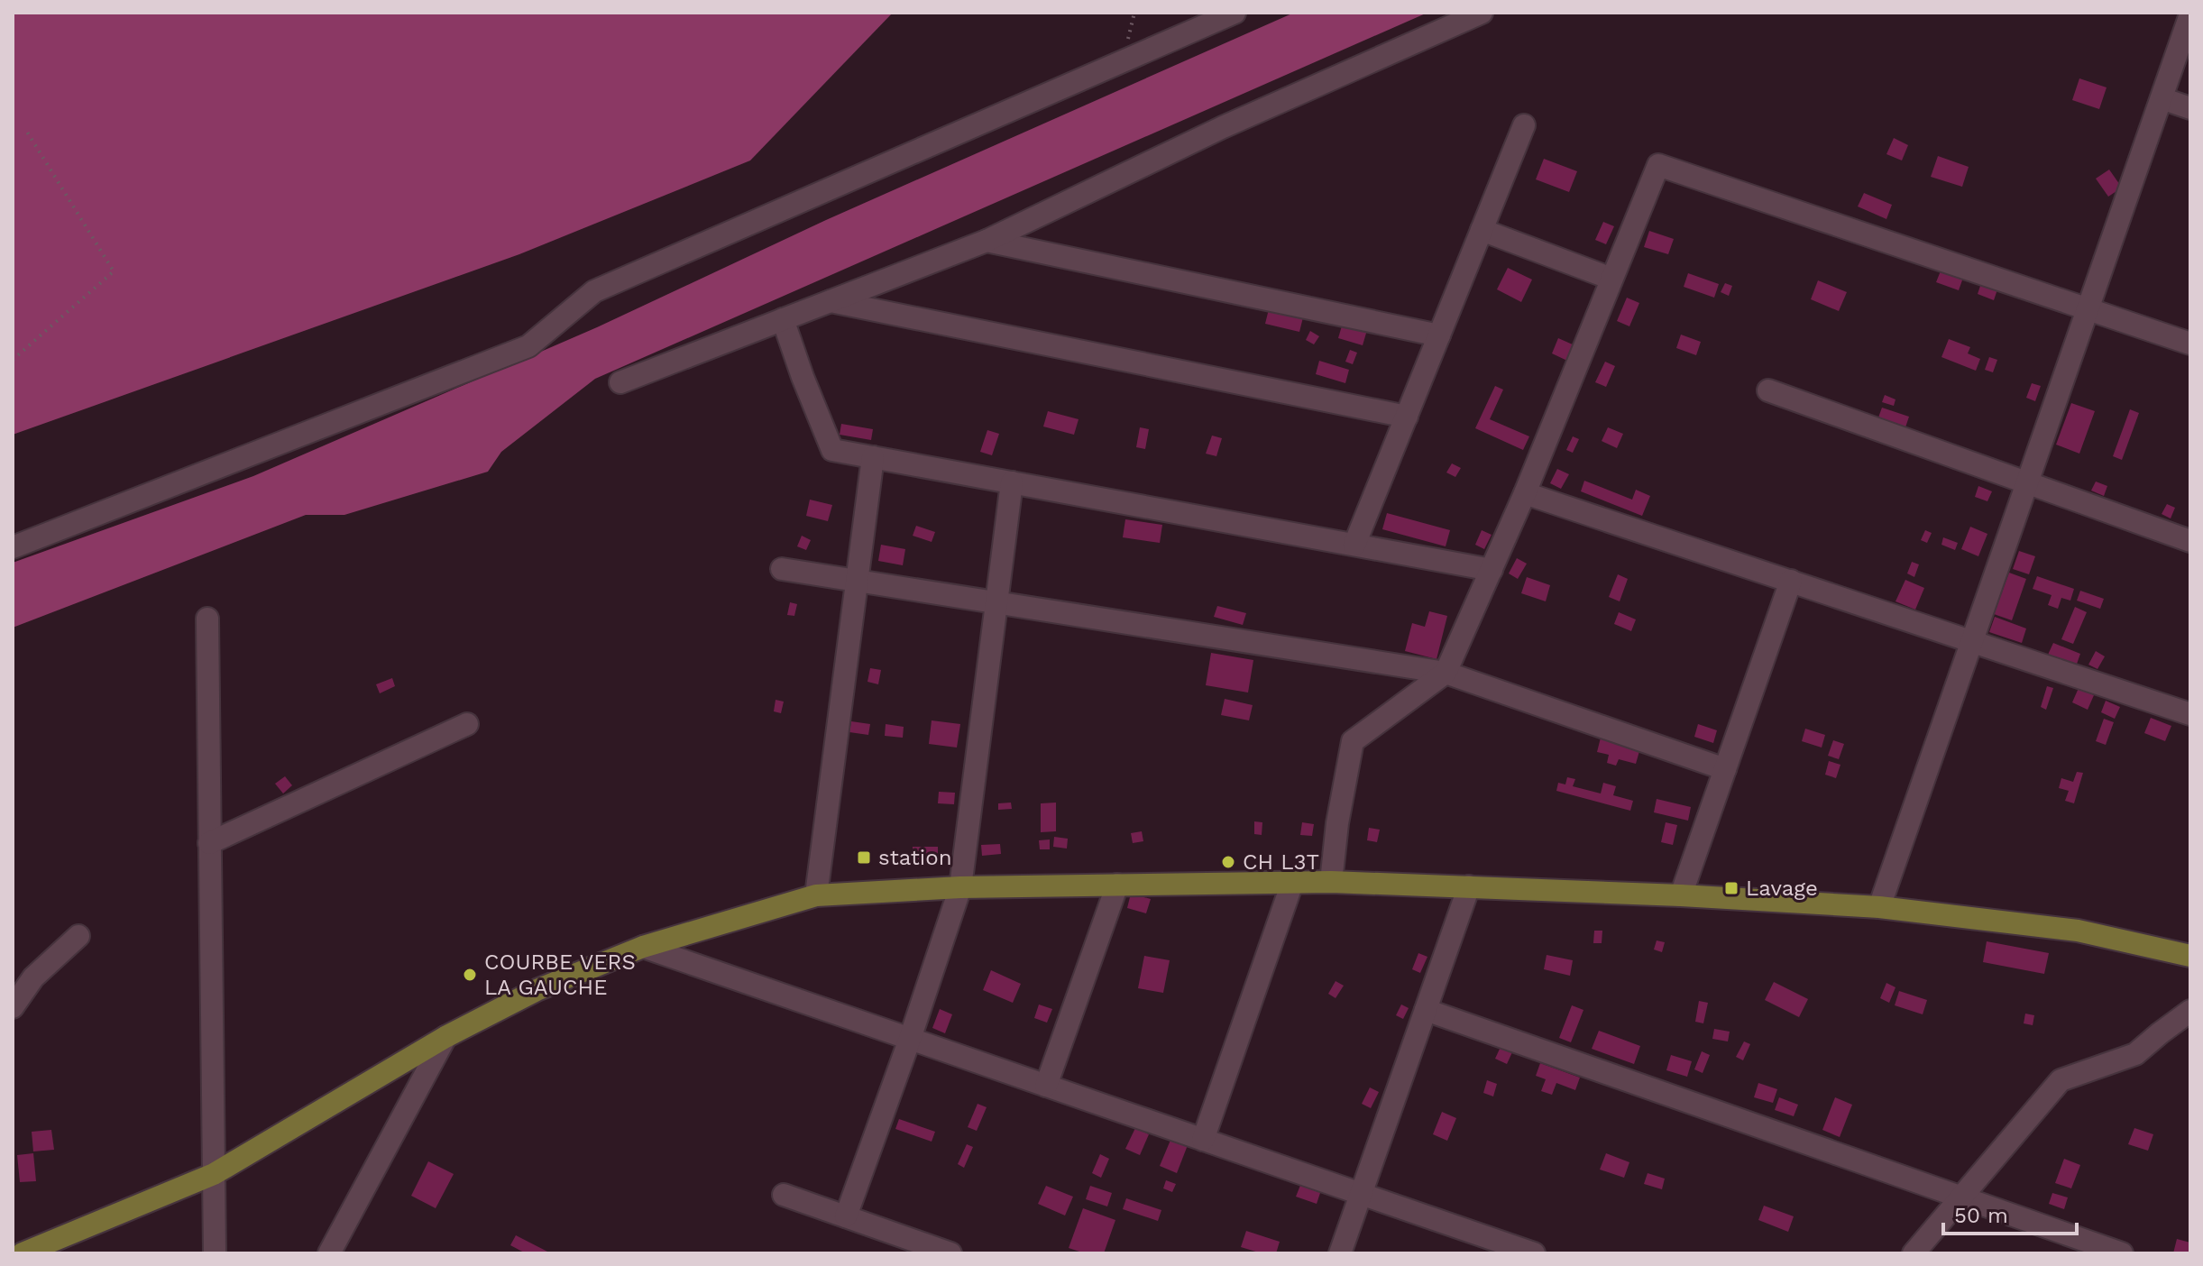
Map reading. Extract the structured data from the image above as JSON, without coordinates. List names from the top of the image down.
{
  "places": {
    "transit": ["station", "Lavage"],
    "other": ["CH L3T", "COURBE VERS LA GAUCHE"]
  },
  "scale_bar": "50 m"
}
